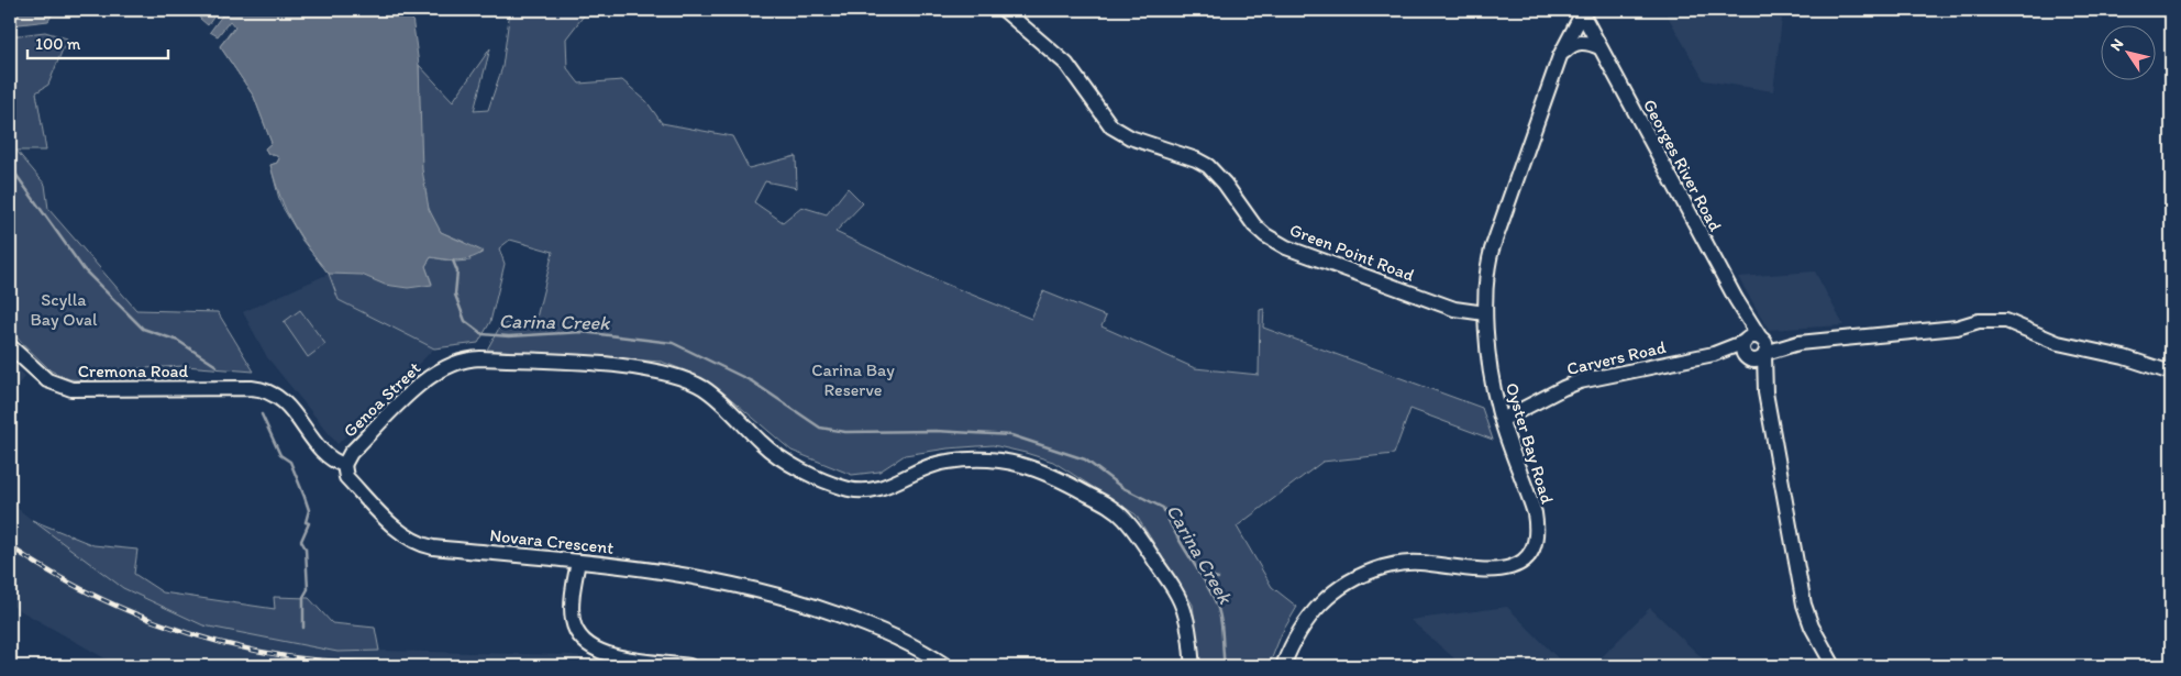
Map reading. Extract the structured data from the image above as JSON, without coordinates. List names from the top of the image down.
{
  "streets": {
    "street": [
      "Georges River Road",
      "Green Point Road",
      "Carvers Road",
      "Cremona Road",
      "Genoa Street",
      "Oyster Bay Road",
      "Novara Crescent"
    ]
  },
  "crossings": [
    ["Georges River Road", "Carvers Road"],
    ["Georges River Road", "Oyster Bay Road"],
    ["Green Point Road", "Oyster Bay Road"],
    ["Carvers Road", "Oyster Bay Road"],
    ["Cremona Road", "Novara Crescent"],
    ["Genoa Street", "Novara Crescent"]
  ],
  "water": ["Carina Creek"],
  "parks": ["Scylla Bay Oval", "Carina Bay Reserve"],
  "scale_bar": "100 m",
  "north": "top left"
}
